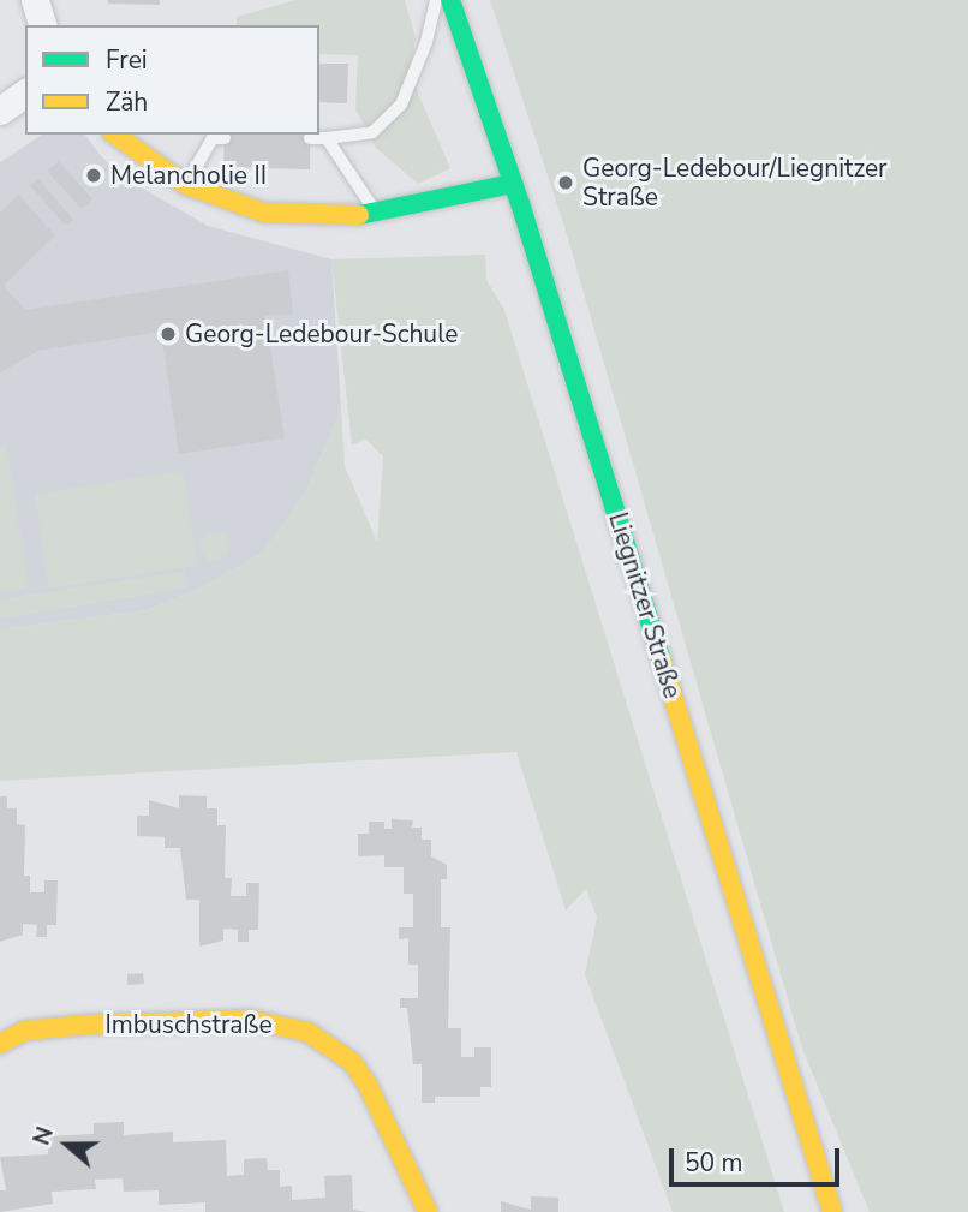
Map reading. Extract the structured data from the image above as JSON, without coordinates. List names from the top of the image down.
{
  "streets": {
    "main road": ["Liegnitzer Straße", "Imbuschstraße"]
  },
  "places": ["Melancholie II", "Georg-Ledebour/Liegnitzer Straße", "Georg-Ledebour-Schule"],
  "legend": ["Frei", "Zäh"],
  "scale_bar": "50 m",
  "north": "left"
}
